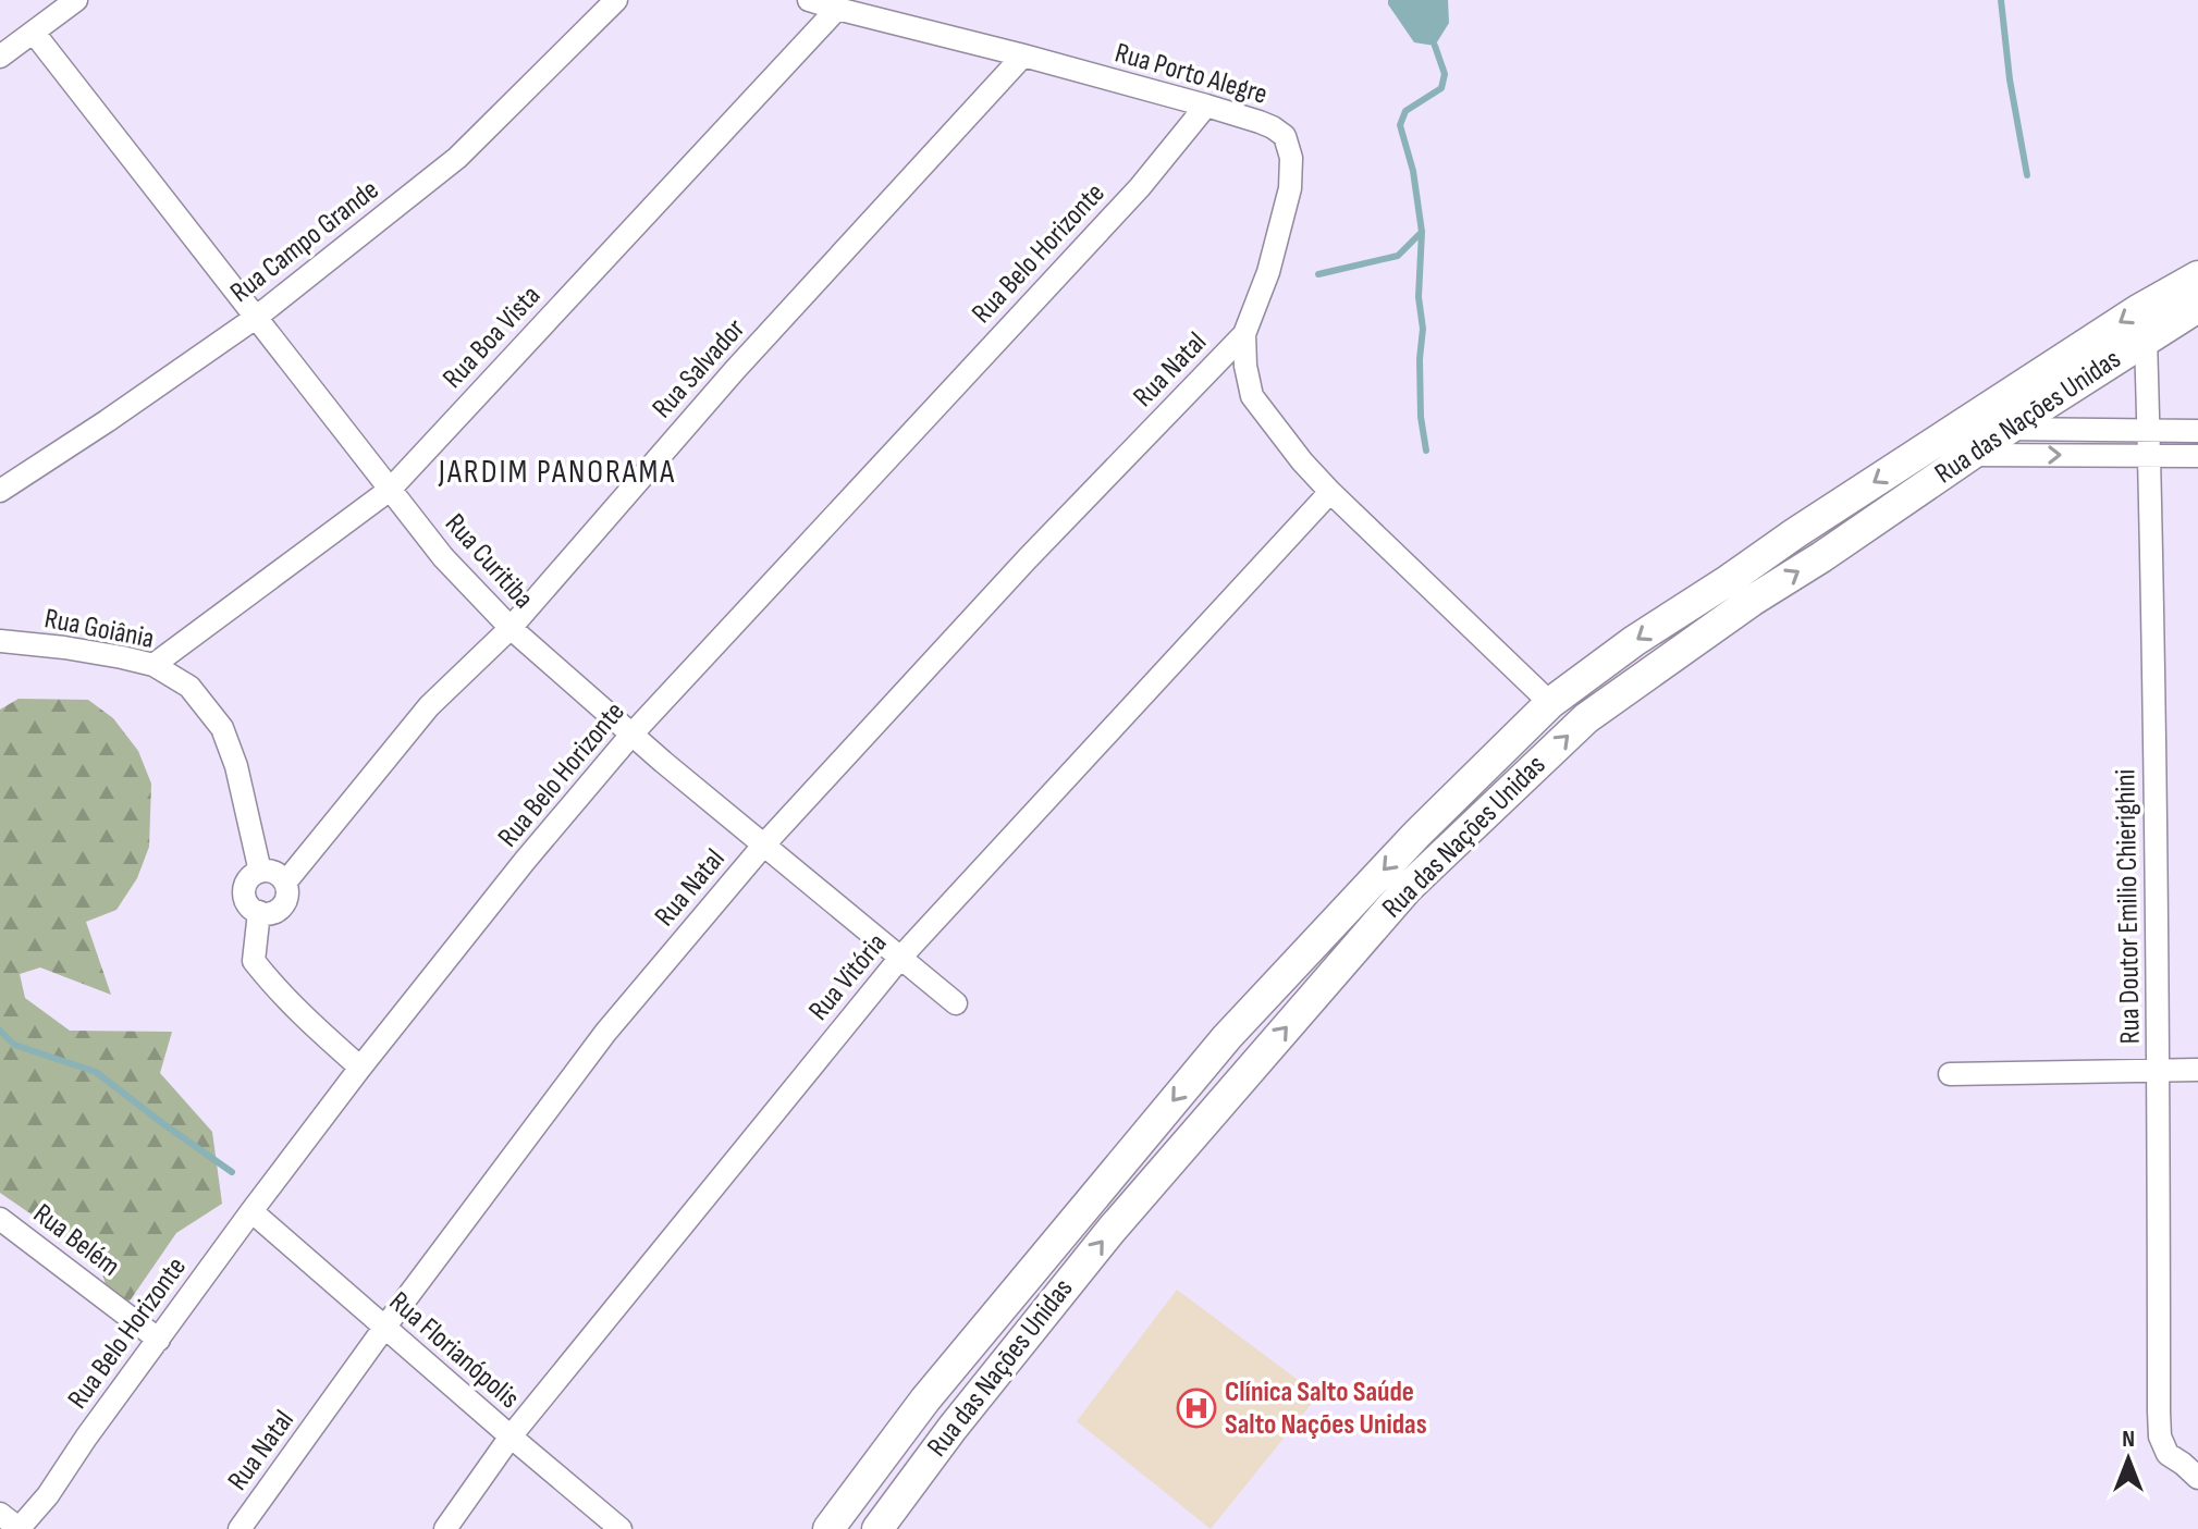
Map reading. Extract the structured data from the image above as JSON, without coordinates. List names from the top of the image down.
{
  "streets": {
    "main road": ["Rua das Nações Unidas"],
    "street": [
      "Rua Porto Alegre",
      "Rua Campo Grande",
      "Rua Belo Horizonte",
      "Rua Boa Vista",
      "Rua Salvador",
      "Rua Natal",
      "Rua Curitiba",
      "Rua Goiânia",
      "Rua Doutor Emilio Chierighini",
      "Rua Vitória",
      "Rua Belém",
      "Rua Florianópolis"
    ]
  },
  "crossings": [
    ["Rua Porto Alegre", "Rua Belo Horizonte"],
    ["Rua Porto Alegre", "Rua Boa Vista"],
    ["Rua Porto Alegre", "Rua Salvador"],
    ["Rua Porto Alegre", "Rua Natal"],
    ["Rua Porto Alegre", "Rua das Nações Unidas"],
    ["Rua Porto Alegre", "Rua Vitória"],
    ["Rua Campo Grande", "Rua Curitiba"],
    ["Rua Belo Horizonte", "Rua Curitiba"],
    ["Rua Belo Horizonte", "Rua Belém"],
    ["Rua Belo Horizonte", "Rua Florianópolis"],
    ["Rua Boa Vista", "Rua Curitiba"],
    ["Rua Boa Vista", "Rua Goiânia"],
    ["Rua Salvador", "Rua Curitiba"],
    ["Rua Salvador", "Rua Goiânia"],
    ["Rua Natal", "Rua Curitiba"],
    ["Rua Natal", "Rua Florianópolis"],
    ["Rua das Nações Unidas", "Rua Doutor Emilio Chierighini"],
    ["Rua Curitiba", "Rua Vitória"],
    ["Rua Vitória", "Rua Florianópolis"]
  ],
  "districts": ["JARDIM PANORAMA"],
  "places": {
    "hospital": ["Clínica Salto Saúde Salto Nações Unidas"]
  },
  "north": "top"
}
